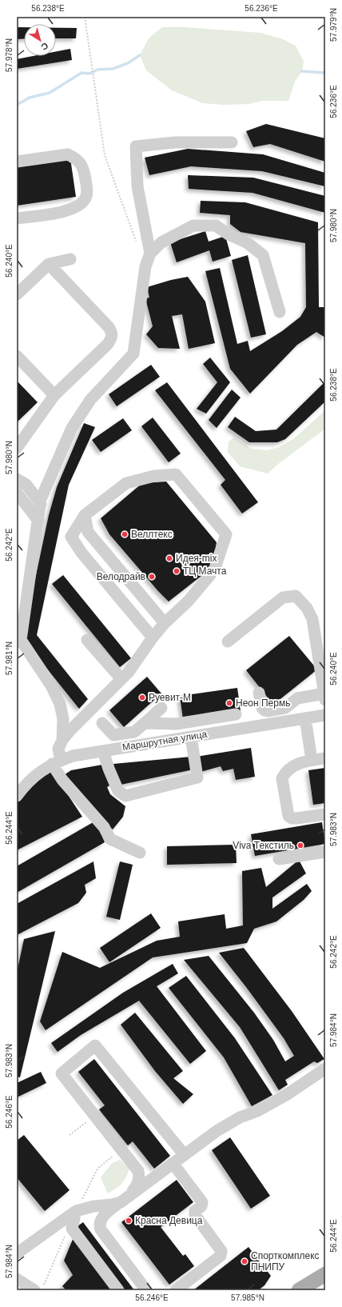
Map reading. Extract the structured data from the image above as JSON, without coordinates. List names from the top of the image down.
{
  "streets": {
    "street": ["Маршрутная улица"]
  },
  "places": [
    "Веллтекс",
    "Идея-mix",
    "ТЦ Мачта",
    "Велодрайв",
    "Руевит-М",
    "Неон Пермь",
    "Viva Текстиль",
    "Красна Девица",
    "Спорткомплекс ПНИПУ"
  ],
  "north": "bottom right",
  "coordinates": [
    "56.238°E",
    "56.236°E",
    "57.979°N",
    "57.978°N",
    "57.980°N",
    "56.240°E",
    "56.242°E",
    "57.981°N",
    "56.244°E",
    "57.983°N",
    "57.984°N",
    "56.246°E",
    "57.985°N"
  ]
}
